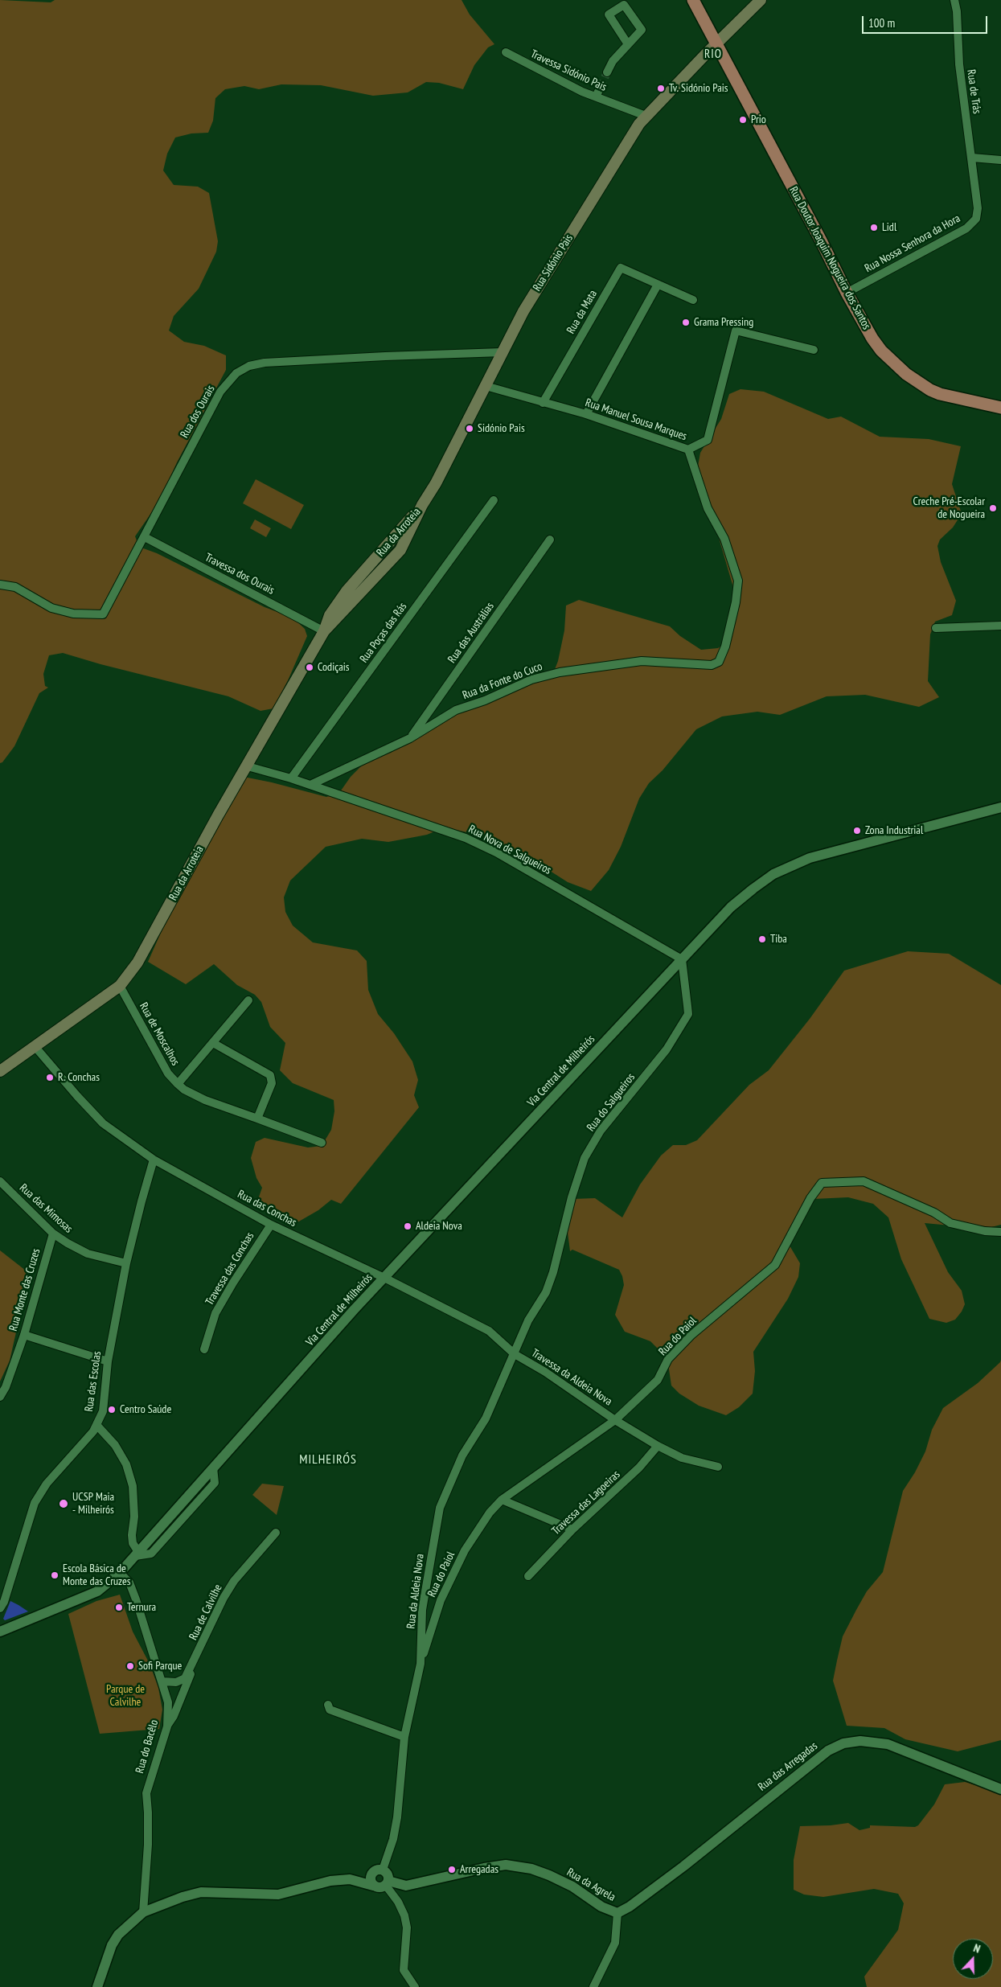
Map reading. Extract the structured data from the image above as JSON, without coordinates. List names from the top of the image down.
{
  "streets": {
    "main road": ["Rua Doutor Joaquim Nogueira dos Santos", "Rua Sidónio Pais", "Rua da Arroteia"],
    "street": [
      "Travessa Sidónio Pais",
      "Rua de Trás",
      "Rua Nossa Senhora da Hora",
      "Rua da Mata",
      "Rua dos Ourais",
      "Rua Manuel Sousa Marques",
      "Travessa dos Ourais",
      "Rua Poças das Rás",
      "Rua das Austrálias",
      "Rua da Fonte do Cuco",
      "Rua Nova de Salgueiros",
      "Rua de Moscalhos",
      "Via Central de Milheirós",
      "Rua do Salgueiros",
      "Rua das Mimosas",
      "Rua das Conchas",
      "Travessa das Conchas",
      "Rua Monte das Cruzes",
      "Rua do Paiol",
      "Travessa da Aldeia Nova",
      "Rua das Escolas",
      "Travessa das Lagoeiras",
      "Rua da Aldeia Nova",
      "Rua de Calvilhe",
      "Rua do Bacêlo",
      "Rua das Arregadas",
      "Rua da Agrela"
    ]
  },
  "crossings": [
    ["Travessa Sidónio Pais", "Rua Sidónio Pais"],
    ["Rua de Trás", "Rua Nossa Senhora da Hora"],
    ["Rua Nossa Senhora da Hora", "Rua Doutor Joaquim Nogueira dos Santos"],
    ["Rua Doutor Joaquim Nogueira dos Santos", "Rua Sidónio Pais"],
    ["Rua Sidónio Pais", "Rua dos Ourais"],
    ["Rua Sidónio Pais", "Rua Manuel Sousa Marques"],
    ["Rua Sidónio Pais", "Rua da Arroteia"],
    ["Rua da Mata", "Rua Manuel Sousa Marques"],
    ["Rua dos Ourais", "Travessa dos Ourais"],
    ["Rua Manuel Sousa Marques", "Rua da Fonte do Cuco"],
    ["Rua da Arroteia", "Travessa dos Ourais"],
    ["Rua da Arroteia", "Rua Nova de Salgueiros"],
    ["Rua da Arroteia", "Rua de Moscalhos"],
    ["Rua da Arroteia", "Rua das Conchas"],
    ["Rua Poças das Rás", "Rua Nova de Salgueiros"],
    ["Rua das Austrálias", "Rua da Fonte do Cuco"],
    ["Rua da Fonte do Cuco", "Rua Nova de Salgueiros"],
    ["Rua Nova de Salgueiros", "Via Central de Milheirós"],
    ["Rua Nova de Salgueiros", "Rua do Salgueiros"],
    ["Via Central de Milheirós", "Rua do Salgueiros"],
    ["Via Central de Milheirós", "Rua das Conchas"],
    ["Via Central de Milheirós", "Rua do Bacêlo"],
    ["Rua do Salgueiros", "Rua das Conchas"],
    ["Rua do Salgueiros", "Travessa da Aldeia Nova"],
    ["Rua do Salgueiros", "Rua da Aldeia Nova"],
    ["Rua das Mimosas", "Rua Monte das Cruzes"],
    ["Rua das Mimosas", "Rua das Escolas"],
    ["Rua das Conchas", "Travessa das Conchas"],
    ["Rua das Conchas", "Travessa da Aldeia Nova"],
    ["Rua das Conchas", "Rua das Escolas"],
    ["Rua das Conchas", "Rua da Aldeia Nova"],
    ["Rua do Paiol", "Travessa da Aldeia Nova"],
    ["Rua do Paiol", "Rua da Aldeia Nova"],
    ["Travessa da Aldeia Nova", "Travessa das Lagoeiras"],
    ["Travessa da Aldeia Nova", "Rua da Aldeia Nova"],
    ["Rua da Aldeia Nova", "Rua da Agrela"],
    ["Rua de Calvilhe", "Rua do Bacêlo"],
    ["Rua das Arregadas", "Rua da Agrela"]
  ],
  "districts": ["RIO", "MILHEIRÓS"],
  "parks": ["Parque de Calvilhe"],
  "places": [
    "Tv. Sidónio Pais",
    "Prio",
    "Lidl",
    "Grama Pressing",
    "Sidónio Pais",
    "Creche Pré-Escolar de Nogueira",
    "Codiçais",
    "Zona Industrial",
    "Tiba",
    "R. Conchas",
    "Aldeia Nova",
    "Centro Saúde",
    "UCSP Maia - Milheirós",
    "Escola Básica de Monte das Cruzes",
    "Ternura",
    "Sofi Parque",
    "Arregadas"
  ],
  "scale_bar": "100 m",
  "north": "top"
}
